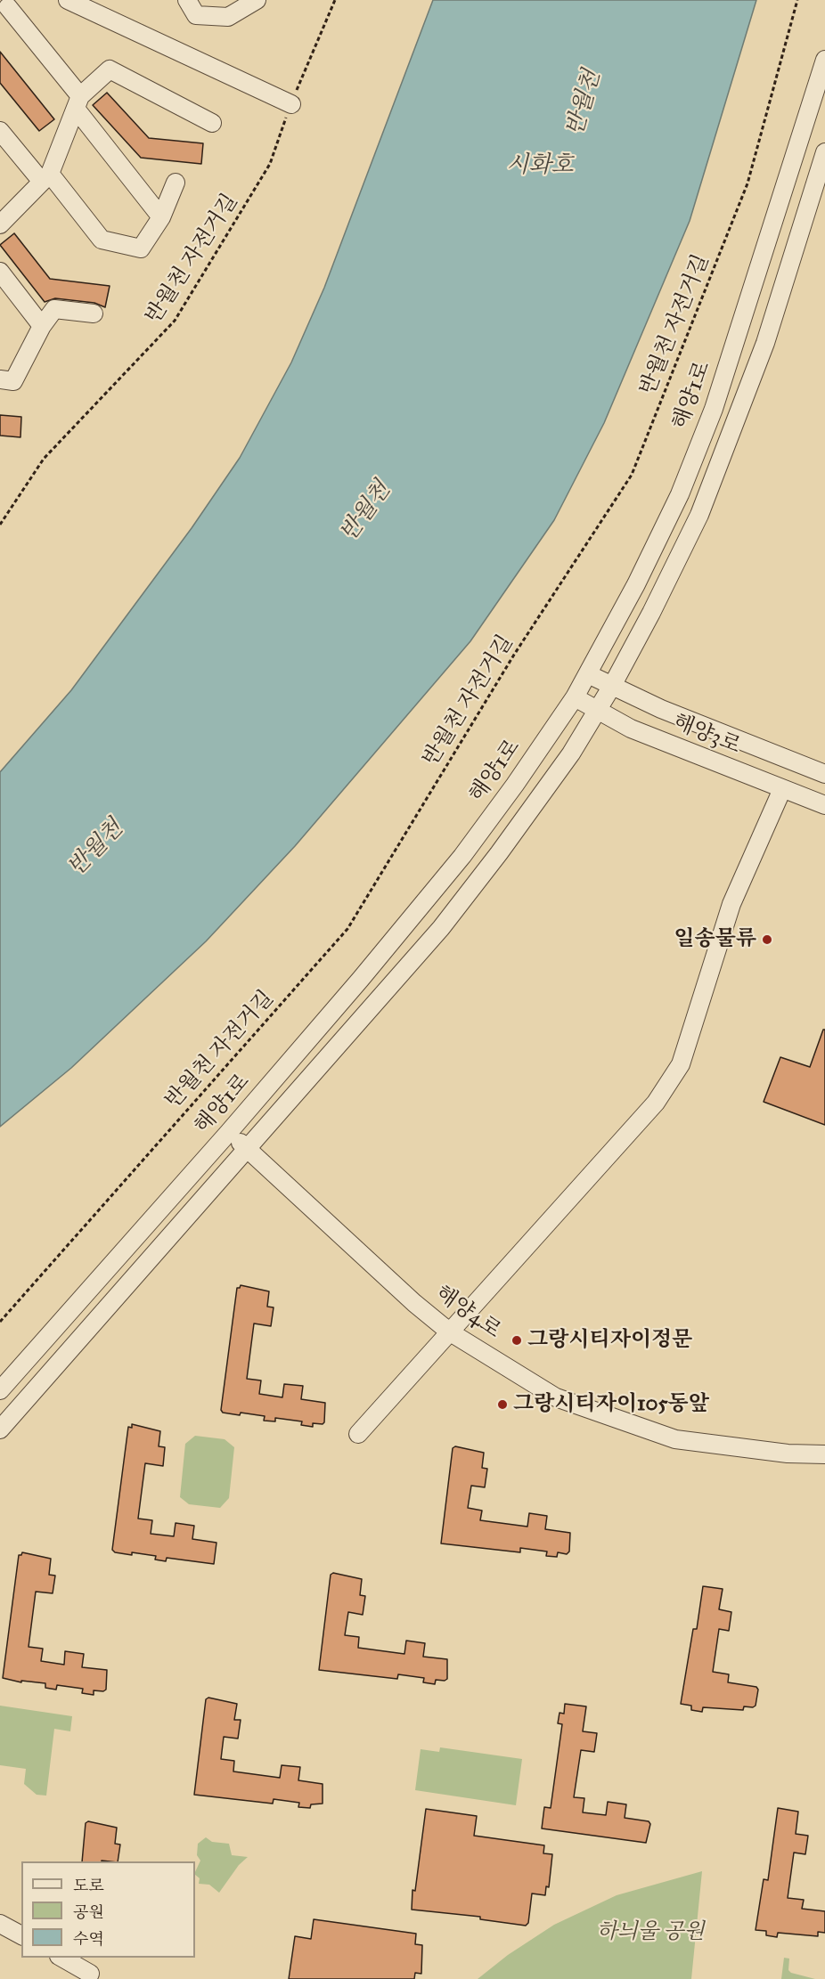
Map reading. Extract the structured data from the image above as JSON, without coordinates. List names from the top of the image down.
{
  "streets": {
    "street": ["해양1로", "해양3로", "해양4로"],
    "path": ["반월천 자전거길"]
  },
  "crossings": [
    ["해양1로", "해양3로"],
    ["해양1로", "해양4로"]
  ],
  "water": ["반월천", "시화호"],
  "parks": ["하늬울 공원"],
  "places": ["일송물류", "그랑시티자이정문", "그랑시티자이105동앞"],
  "legend": ["도로", "공원", "수역"]
}
